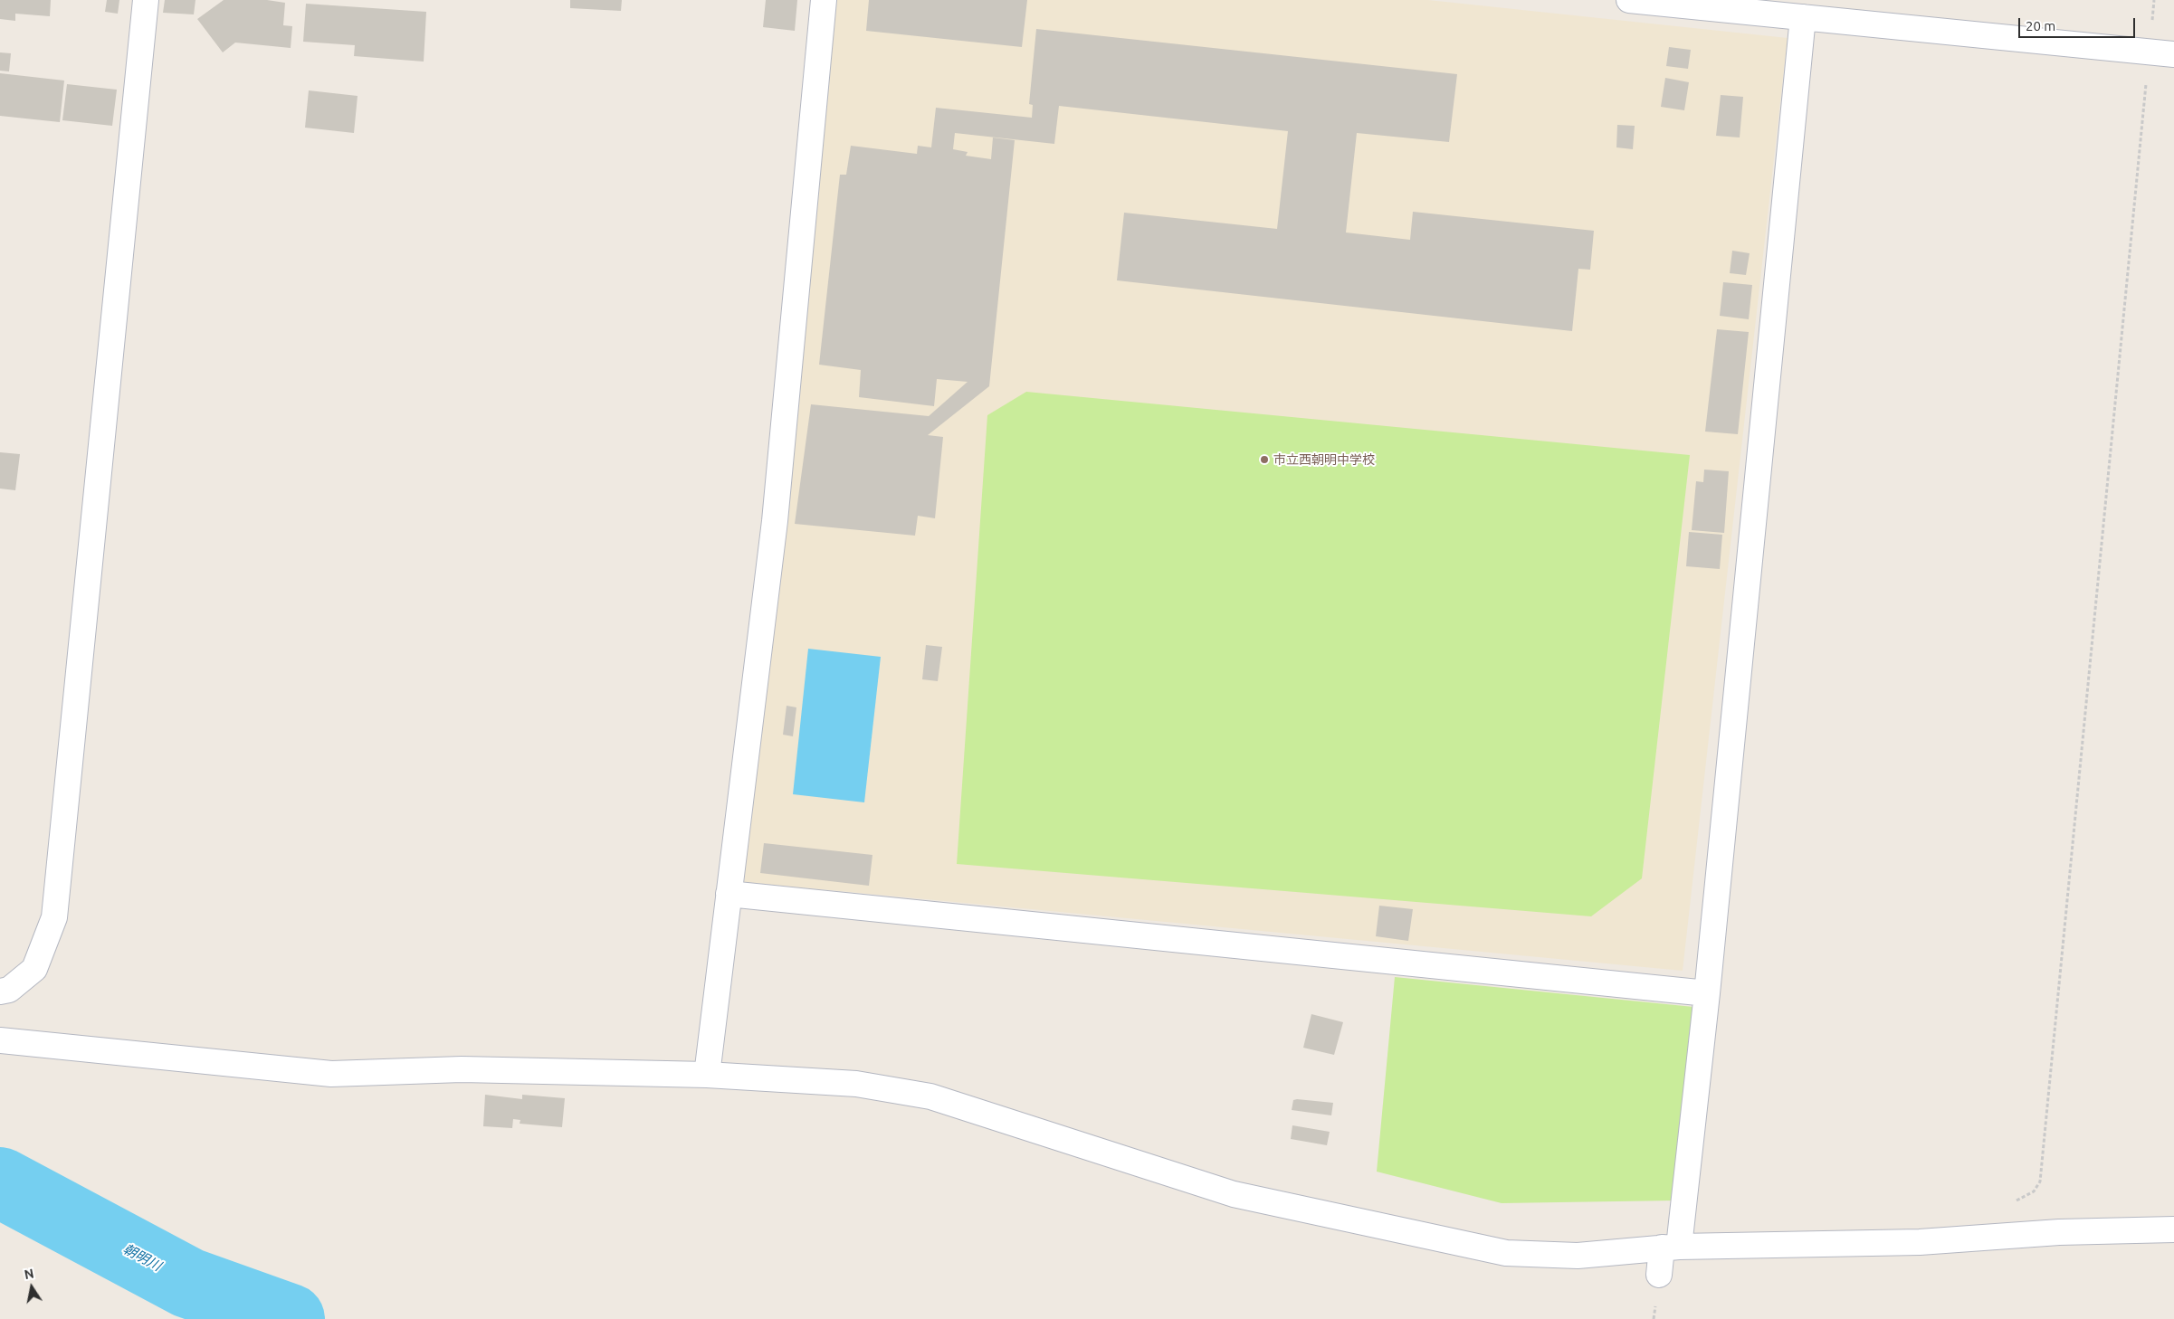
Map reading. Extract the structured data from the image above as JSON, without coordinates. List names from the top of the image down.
{
  "water": ["朝明川"],
  "places": ["市立西朝明中学校"],
  "scale_bar": "20 m",
  "north": "top"
}
